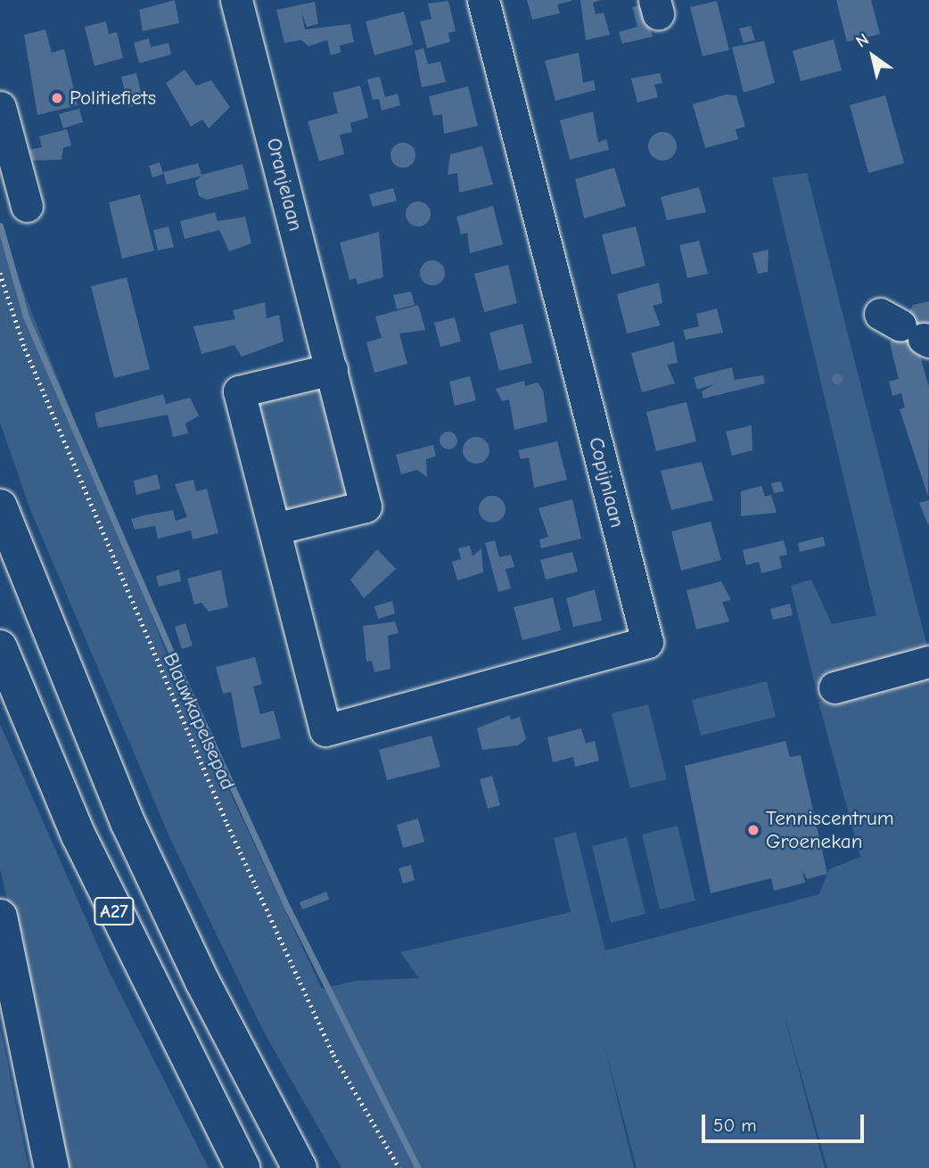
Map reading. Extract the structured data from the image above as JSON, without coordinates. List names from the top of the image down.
{
  "streets": {
    "highway": ["A27"],
    "street": ["Oranjelaan", "Copijnlaan"],
    "path": ["Blauwkapelsepad"]
  },
  "crossings": [
    ["Oranjelaan", "Copijnlaan"]
  ],
  "places": ["Politiefiets", "Tenniscentrum Groenekan"],
  "scale_bar": "50 m",
  "north": "top left"
}
